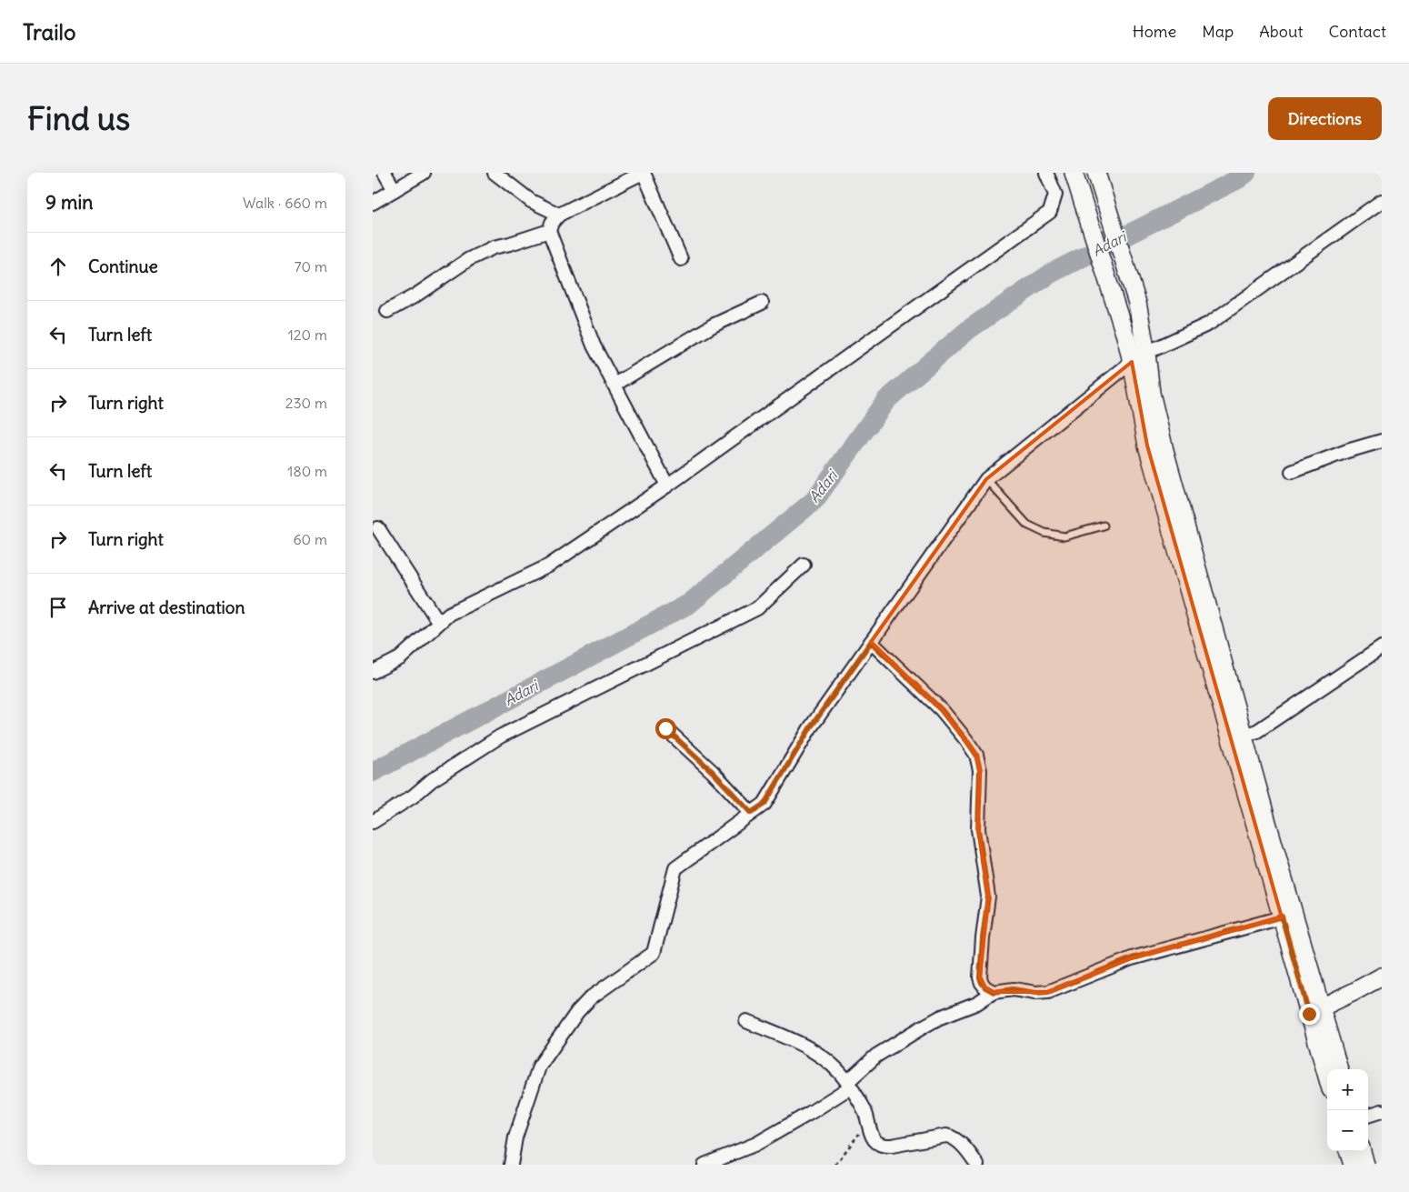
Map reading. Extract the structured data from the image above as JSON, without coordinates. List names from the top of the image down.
{
  "water": ["Adari"],
  "page": {
    "header": "Trailo",
    "nav": [
      "Home",
      "Map",
      "About",
      "Contact"
    ],
    "buttons": "Directions",
    "title": "Find us",
    "heading": ["9 min", "Walk · 660 m"],
    "list": [
      ["Continue", "70 m"],
      ["Turn left", "120 m"],
      ["Turn right", "230 m"],
      ["Turn left", "180 m"],
      ["Turn right", "60 m"],
      "Arrive at destination"
    ],
    "map_buttons": ["+", "−"]
  }
}
